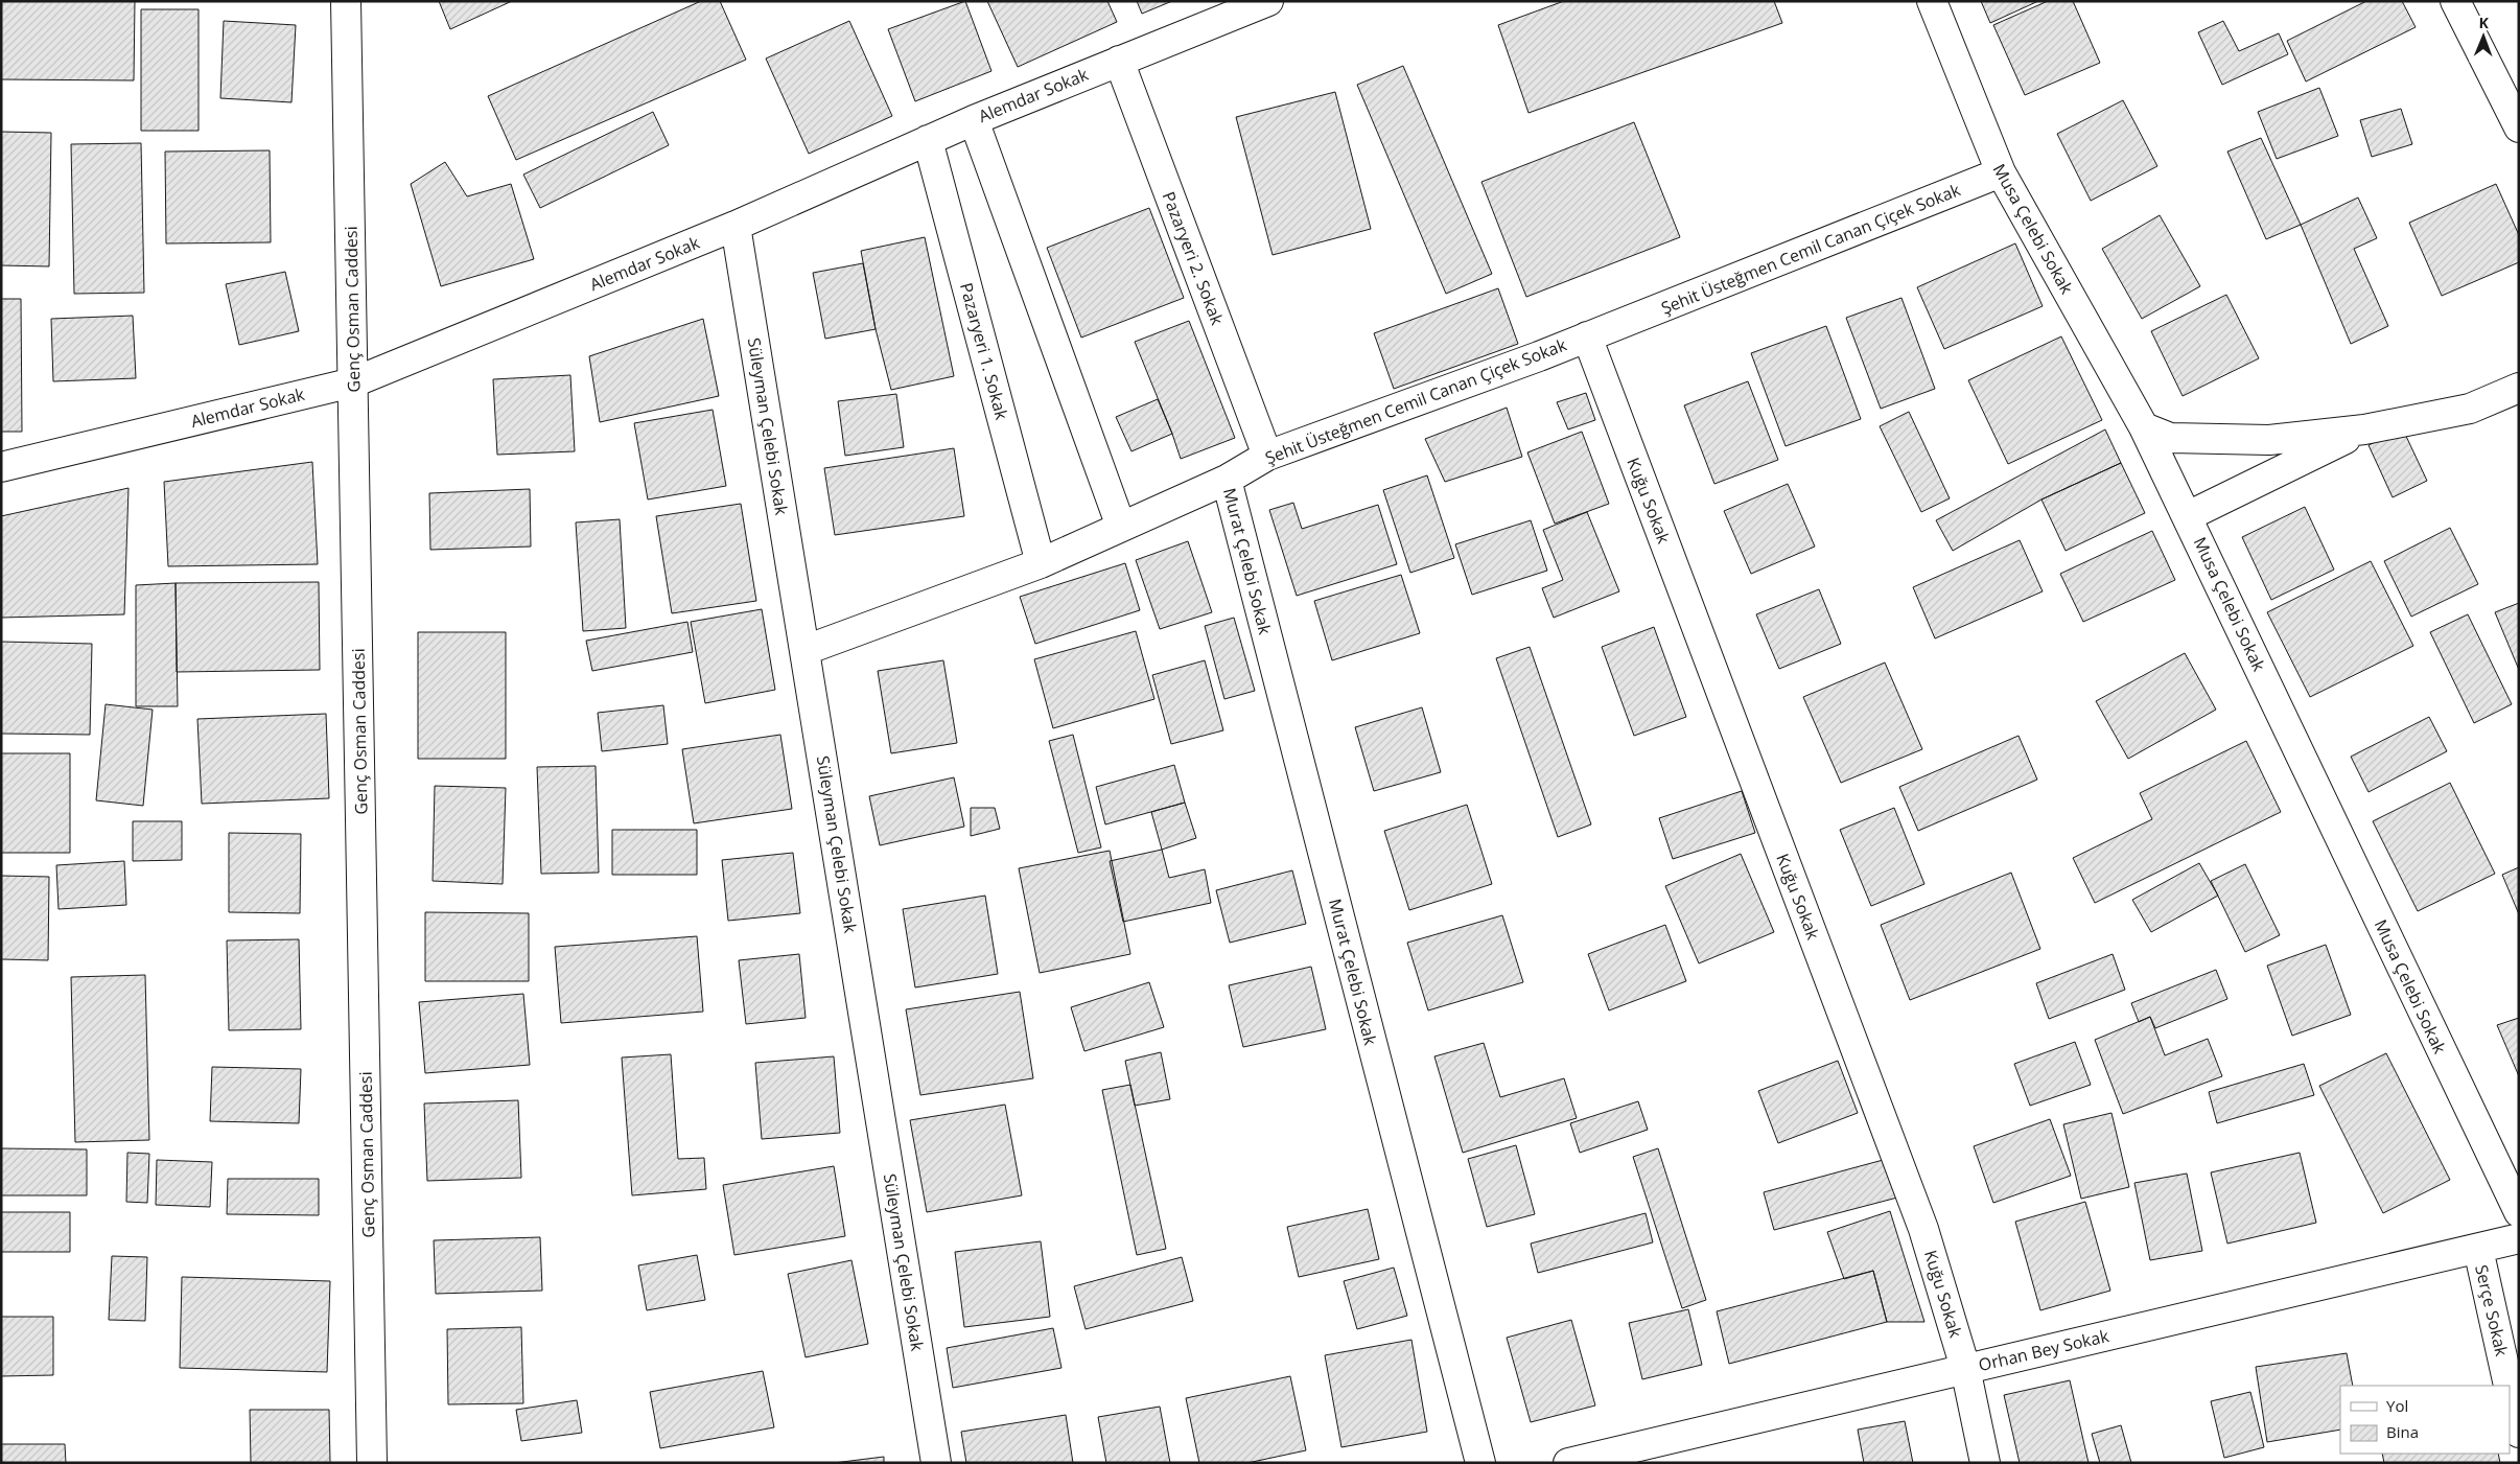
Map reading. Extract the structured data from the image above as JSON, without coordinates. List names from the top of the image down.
{
  "streets": {
    "street": [
      "Alemdar Sokak",
      "Musa Çelebi Sokak",
      "Şehit Üsteğmen Cemil Canan Çiçek Sokak",
      "Pazaryeri 2. Sokak",
      "Genç Osman Caddesi",
      "Pazaryeri 1. Sokak",
      "Süleyman Çelebi Sokak",
      "Kuğu Sokak",
      "Murat Çelebi Sokak",
      "Serçe Sokak",
      "Orhan Bey Sokak"
    ]
  },
  "crossings": [
    ["Alemdar Sokak", "Pazaryeri 2. Sokak"],
    ["Alemdar Sokak", "Genç Osman Caddesi"],
    ["Alemdar Sokak", "Pazaryeri 1. Sokak"],
    ["Alemdar Sokak", "Süleyman Çelebi Sokak"],
    ["Musa Çelebi Sokak", "Şehit Üsteğmen Cemil Canan Çiçek Sokak"],
    ["Şehit Üsteğmen Cemil Canan Çiçek Sokak", "Pazaryeri 2. Sokak"],
    ["Şehit Üsteğmen Cemil Canan Çiçek Sokak", "Pazaryeri 1. Sokak"],
    ["Şehit Üsteğmen Cemil Canan Çiçek Sokak", "Süleyman Çelebi Sokak"],
    ["Şehit Üsteğmen Cemil Canan Çiçek Sokak", "Kuğu Sokak"],
    ["Şehit Üsteğmen Cemil Canan Çiçek Sokak", "Murat Çelebi Sokak"],
    ["Kuğu Sokak", "Orhan Bey Sokak"],
    ["Serçe Sokak", "Orhan Bey Sokak"]
  ],
  "legend": ["Yol", "Bina"],
  "north": "top"
}
